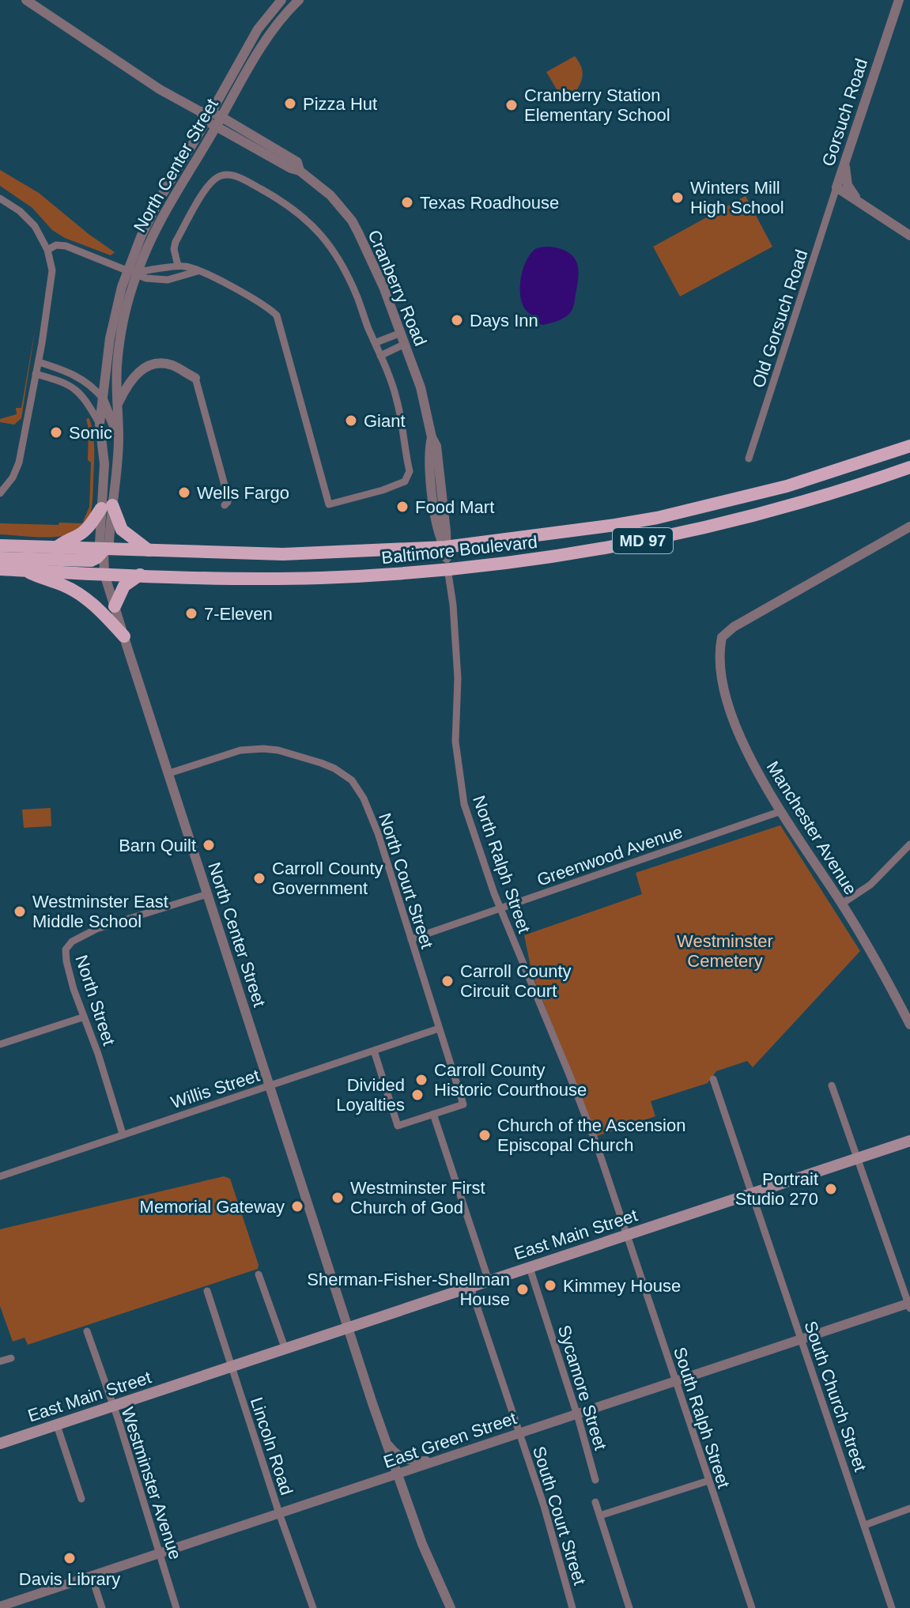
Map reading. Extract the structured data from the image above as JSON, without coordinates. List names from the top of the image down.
{
  "streets": {
    "highway": ["MD 97", "Baltimore Boulevard"],
    "main road": ["East Main Street"],
    "street": [
      "Gorsuch Road",
      "North Center Street",
      "Cranberry Road",
      "Old Gorsuch Road",
      "Manchester Avenue",
      "Greenwood Avenue",
      "North Ralph Street",
      "North Court Street",
      "North Street",
      "Willis Street",
      "Sycamore Street",
      "South Church Street",
      "South Ralph Street",
      "East Green Street",
      "Lincoln Road",
      "Westminster Avenue",
      "South Court Street"
    ]
  },
  "crossings": [
    ["Gorsuch Road", "Old Gorsuch Road"],
    ["North Center Street", "Cranberry Road"],
    ["North Center Street", "Baltimore Boulevard"],
    ["North Center Street", "North Court Street"],
    ["North Center Street", "North Street"],
    ["North Center Street", "Willis Street"],
    ["North Center Street", "East Main Street"],
    ["North Center Street", "East Green Street"],
    ["Cranberry Road", "Baltimore Boulevard"],
    ["Cranberry Road", "North Ralph Street"],
    ["Baltimore Boulevard", "North Ralph Street"],
    ["Manchester Avenue", "Greenwood Avenue"],
    ["Greenwood Avenue", "North Ralph Street"],
    ["Greenwood Avenue", "North Court Street"],
    ["North Ralph Street", "East Main Street"],
    ["North Ralph Street", "South Ralph Street"],
    ["North Court Street", "Willis Street"],
    ["North Street", "Willis Street"],
    ["East Main Street", "Sycamore Street"],
    ["East Main Street", "South Church Street"],
    ["East Main Street", "South Ralph Street"],
    ["East Main Street", "Lincoln Road"],
    ["East Main Street", "Westminster Avenue"],
    ["East Main Street", "South Court Street"],
    ["Sycamore Street", "East Green Street"],
    ["South Church Street", "East Green Street"],
    ["South Ralph Street", "East Green Street"],
    ["East Green Street", "Lincoln Road"],
    ["East Green Street", "Westminster Avenue"],
    ["East Green Street", "South Court Street"]
  ],
  "parks": ["Westminster Cemetery"],
  "places": [
    "Pizza Hut",
    "Cranberry Station Elementary School",
    "Winters Mill High School",
    "Texas Roadhouse",
    "Days Inn",
    "Giant",
    "Sonic",
    "Wells Fargo",
    "Food Mart",
    "7-Eleven",
    "Barn Quilt",
    "Carroll County Government",
    "Westminster East Middle School",
    "Carroll County Circuit Court",
    "Carroll County Historic Courthouse",
    "Divided Loyalties",
    "Church of the Ascension Episcopal Church",
    "Portrait Studio 270",
    "Westminster First Church of God",
    "Memorial Gateway",
    "Kimmey House",
    "Sherman-Fisher-Shellman House",
    "Davis Library"
  ]
}
